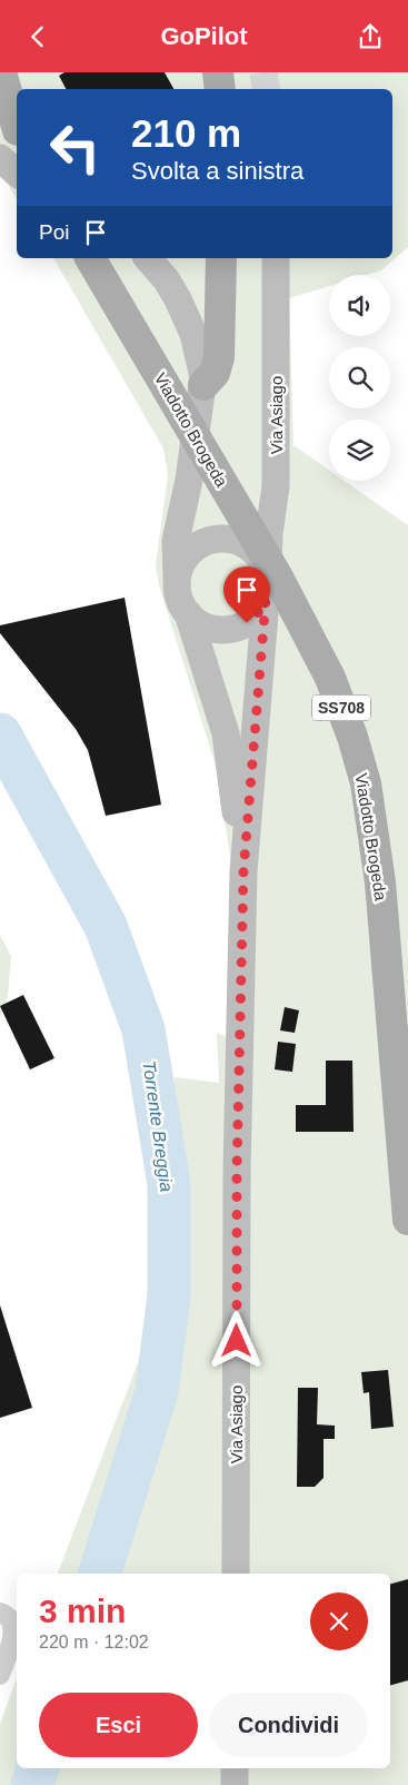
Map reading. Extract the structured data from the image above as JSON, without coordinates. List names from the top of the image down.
{
  "streets": {
    "main road": ["Viadotto Brogeda", "SS708"],
    "street": ["Via Asiago"]
  },
  "water": ["Torrente Breggia"],
  "page": {
    "header": "GoPilot",
    "turn": ["210 m", "Svolta a sinistra"],
    "then": "Poi",
    "heading": ["3 min", "220 m · 12:02"],
    "buttons": ["Esci", "Condividi"]
  }
}
